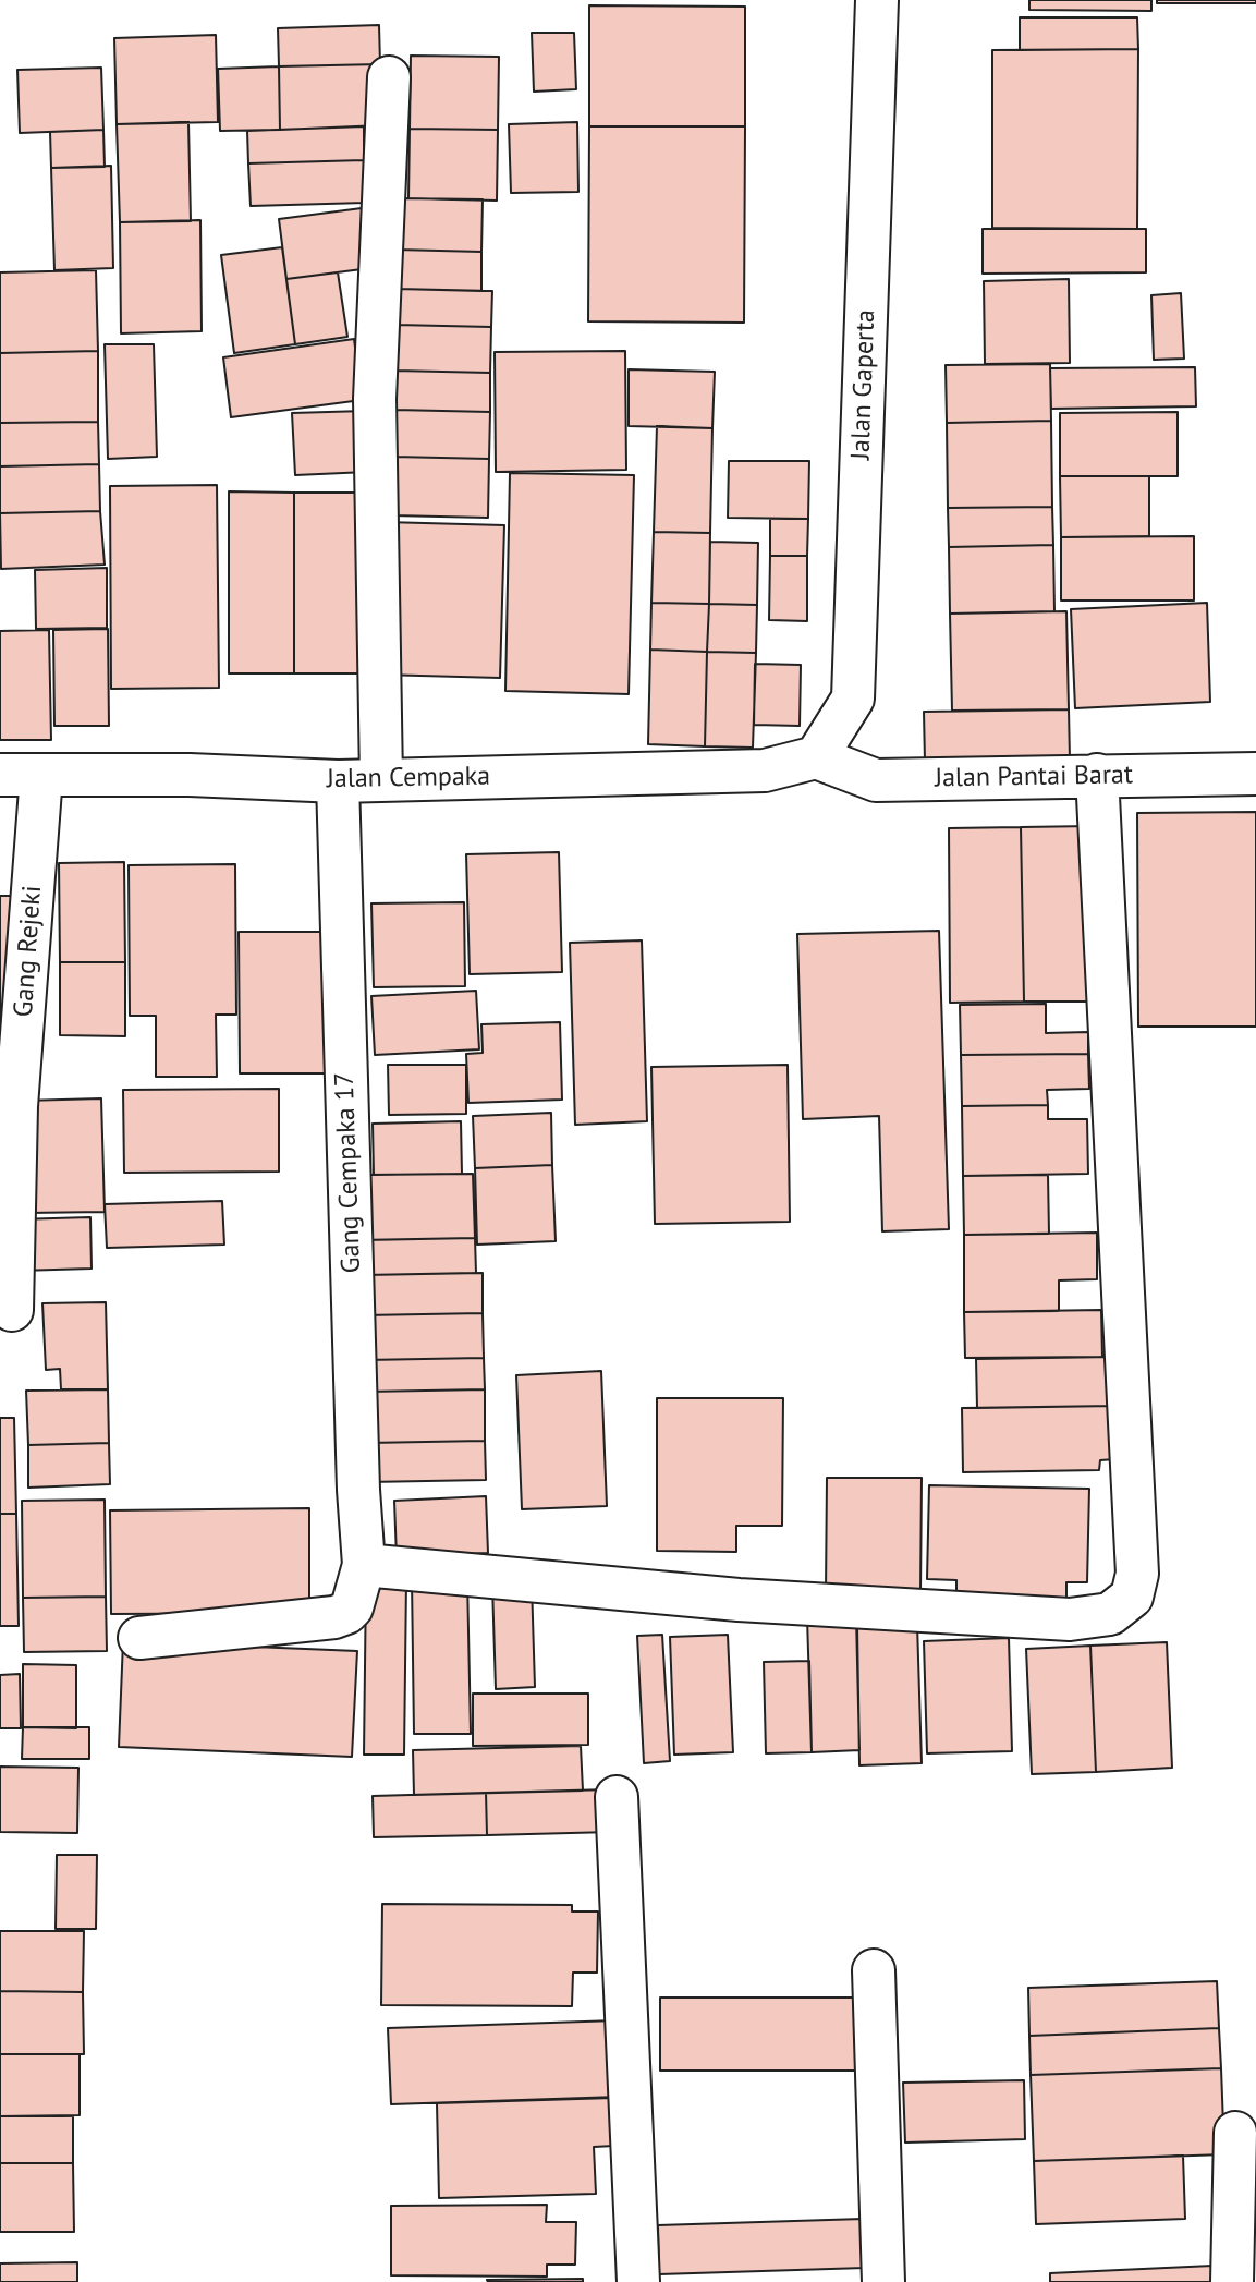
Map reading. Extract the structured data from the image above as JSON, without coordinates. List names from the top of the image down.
{
  "streets": {
    "street": [
      "Jalan Gaperta",
      "Jalan Pantai Barat",
      "Jalan Cempaka",
      "Gang Rejeki",
      "Gang Cempaka 17"
    ]
  },
  "crossings": [
    ["Jalan Gaperta", "Jalan Pantai Barat"],
    ["Jalan Gaperta", "Jalan Cempaka"],
    ["Jalan Pantai Barat", "Jalan Cempaka"],
    ["Jalan Cempaka", "Gang Rejeki"],
    ["Jalan Cempaka", "Gang Cempaka 17"]
  ]
}
